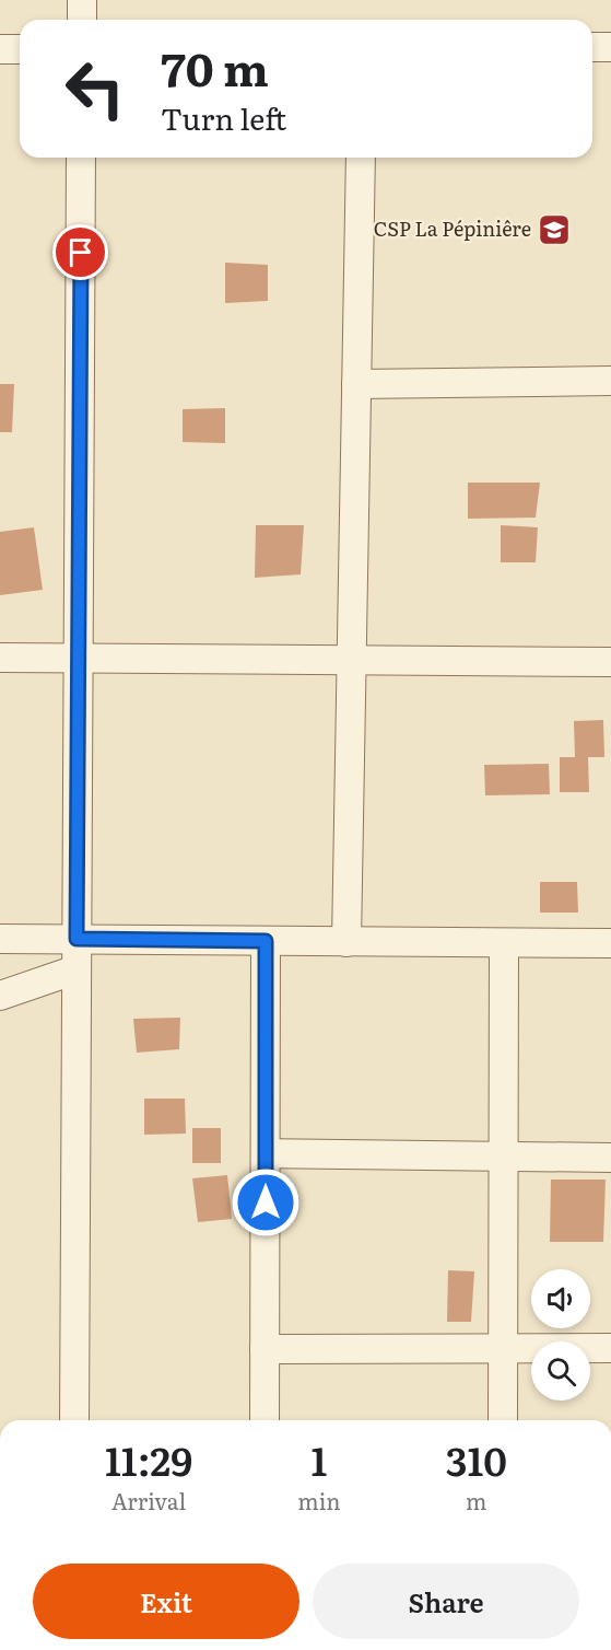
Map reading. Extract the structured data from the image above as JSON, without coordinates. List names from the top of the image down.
{
  "places": {
    "school or university": ["CSP La Pépiniêre"]
  },
  "page": {
    "turn": ["70 m", "Turn left"],
    "eta": [
      "11:29",
      "Arrival",
      "1",
      "min",
      "310",
      "m"
    ],
    "buttons": ["Exit", "Share"]
  }
}
